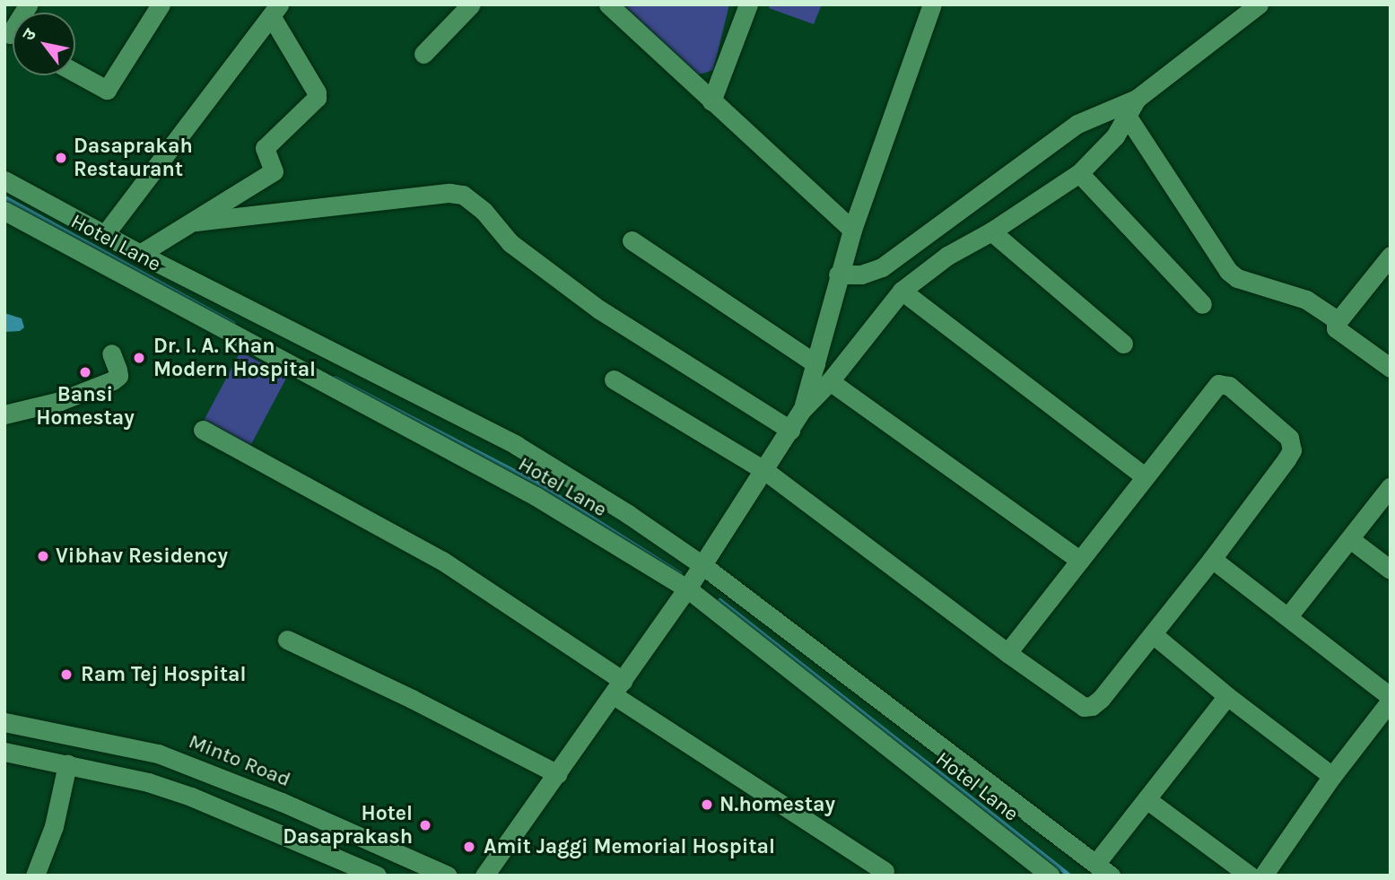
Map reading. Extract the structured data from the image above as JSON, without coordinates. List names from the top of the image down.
{
  "streets": {
    "street": ["Hotel Lane", "Minto Road"]
  },
  "places": [
    "Dasaprakah Restaurant",
    "Dr. I. A. Khan Modern Hospital",
    "Bansi Homestay",
    "Vibhav Residency",
    "Ram Tej Hospital",
    "N.homestay",
    "Hotel Dasaprakash",
    "Amit Jaggi Memorial Hospital"
  ],
  "north": "top left"
}
